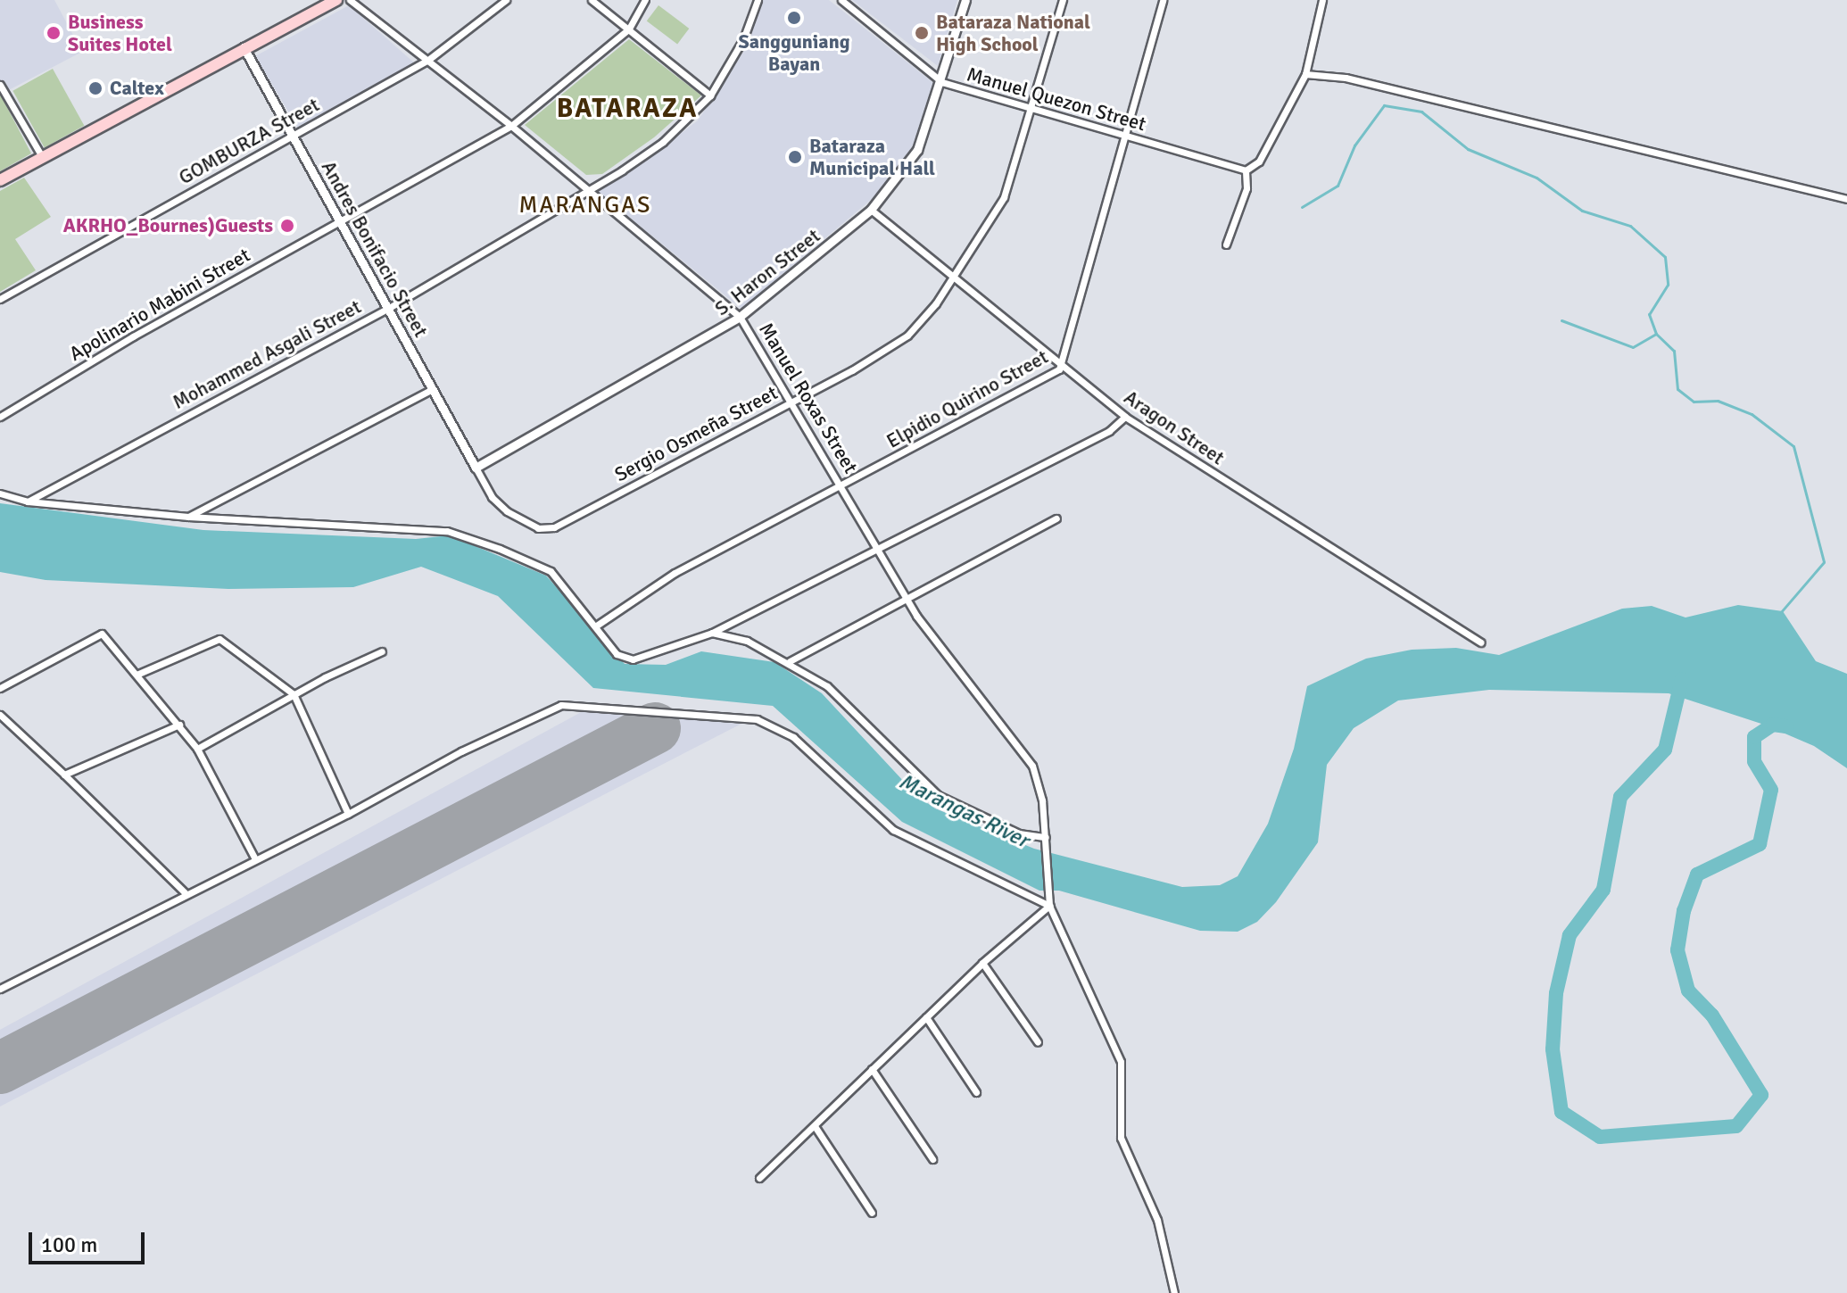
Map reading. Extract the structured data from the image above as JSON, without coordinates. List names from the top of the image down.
{
  "streets": {
    "street": [
      "Manuel Quezon Street",
      "GOMBURZA Street",
      "Andres Bonifacio Street",
      "S. Haron Street",
      "Apolinario Mabini Street",
      "Mohammed Asgali Street",
      "Manuel Roxas Street",
      "Elpidio Quirino Street",
      "Aragon Street",
      "Sergio Osmeña Street"
    ]
  },
  "crossings": [
    ["Manuel Quezon Street", "S. Haron Street"],
    ["Manuel Quezon Street", "Elpidio Quirino Street"],
    ["Manuel Quezon Street", "Sergio Osmeña Street"],
    ["GOMBURZA Street", "Andres Bonifacio Street"],
    ["GOMBURZA Street", "Manuel Roxas Street"],
    ["Andres Bonifacio Street", "S. Haron Street"],
    ["Andres Bonifacio Street", "Apolinario Mabini Street"],
    ["Andres Bonifacio Street", "Mohammed Asgali Street"],
    ["Andres Bonifacio Street", "Sergio Osmeña Street"],
    ["S. Haron Street", "Manuel Roxas Street"],
    ["S. Haron Street", "Aragon Street"],
    ["S. Haron Street", "Sergio Osmeña Street"],
    ["Apolinario Mabini Street", "Manuel Roxas Street"],
    ["Mohammed Asgali Street", "Manuel Roxas Street"],
    ["Manuel Roxas Street", "Elpidio Quirino Street"],
    ["Manuel Roxas Street", "Sergio Osmeña Street"],
    ["Elpidio Quirino Street", "Aragon Street"],
    ["Aragon Street", "Sergio Osmeña Street"]
  ],
  "districts": ["BATARAZA", "MARANGAS"],
  "water": ["Marangas River"],
  "places": [
    "Sangguniang Bayan",
    "Business Suites Hotel",
    "Bataraza National High School",
    "Caltex",
    "Bataraza Municipal Hall",
    "AKRHO_Bournes)Guests"
  ],
  "scale_bar": "100 m"
}
